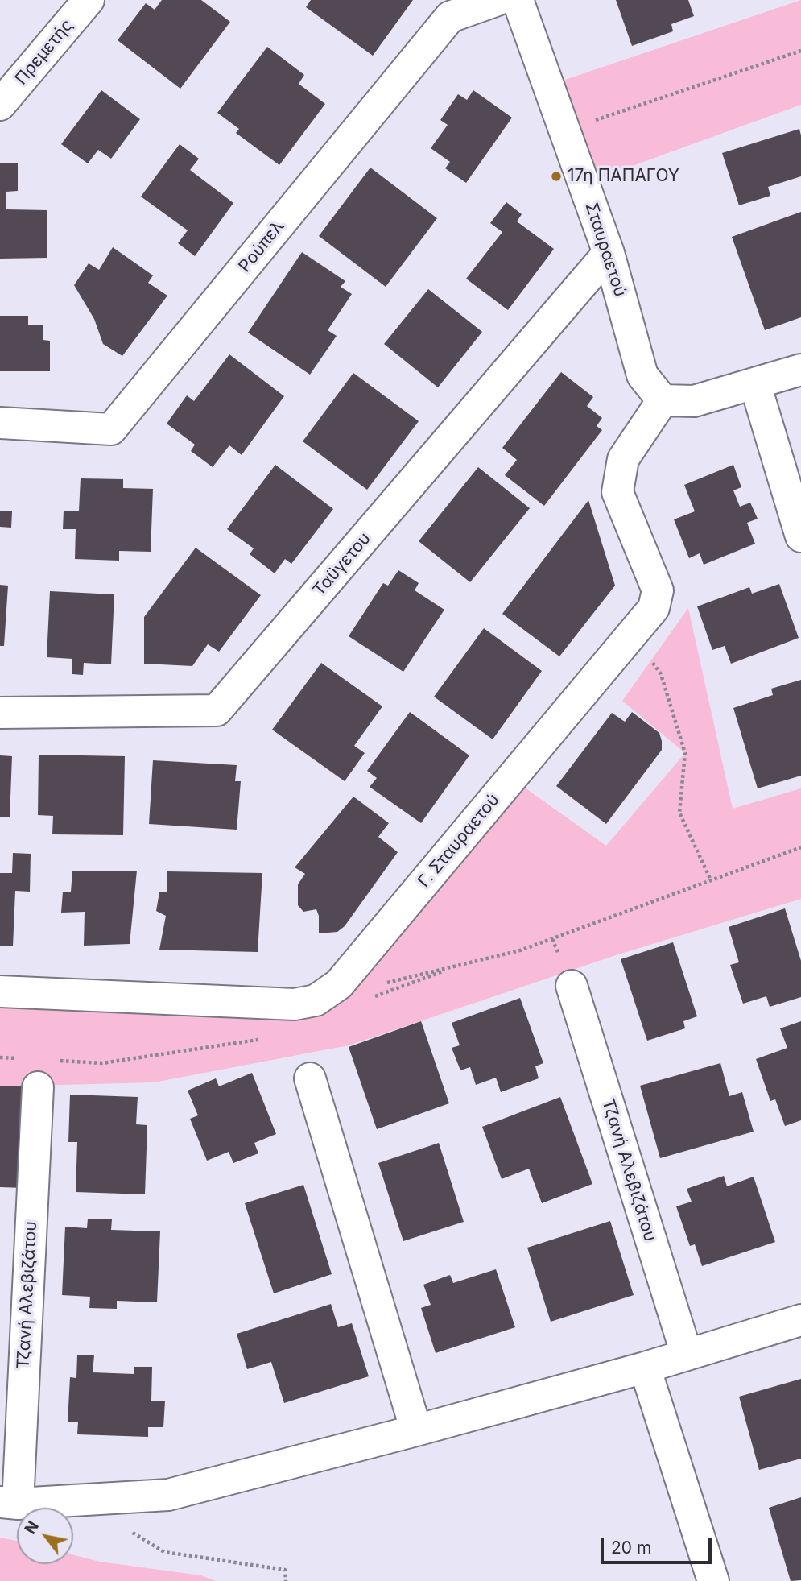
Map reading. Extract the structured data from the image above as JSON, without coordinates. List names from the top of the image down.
{
  "streets": {
    "street": [
      "Πρεμετής",
      "Ρούπελ",
      "Σταυραετού",
      "Ταϋγετου",
      "Γ. Σταυραετού",
      "Τζανή Αλεβιζάτου"
    ]
  },
  "crossings": [
    ["Σταυραετού", "Ταϋγετου"],
    ["Σταυραετού", "Γ. Σταυραετού"]
  ],
  "places": ["17η ΠΑΠΑΓΟΥ"],
  "scale_bar": "20 m",
  "north": "top left"
}
